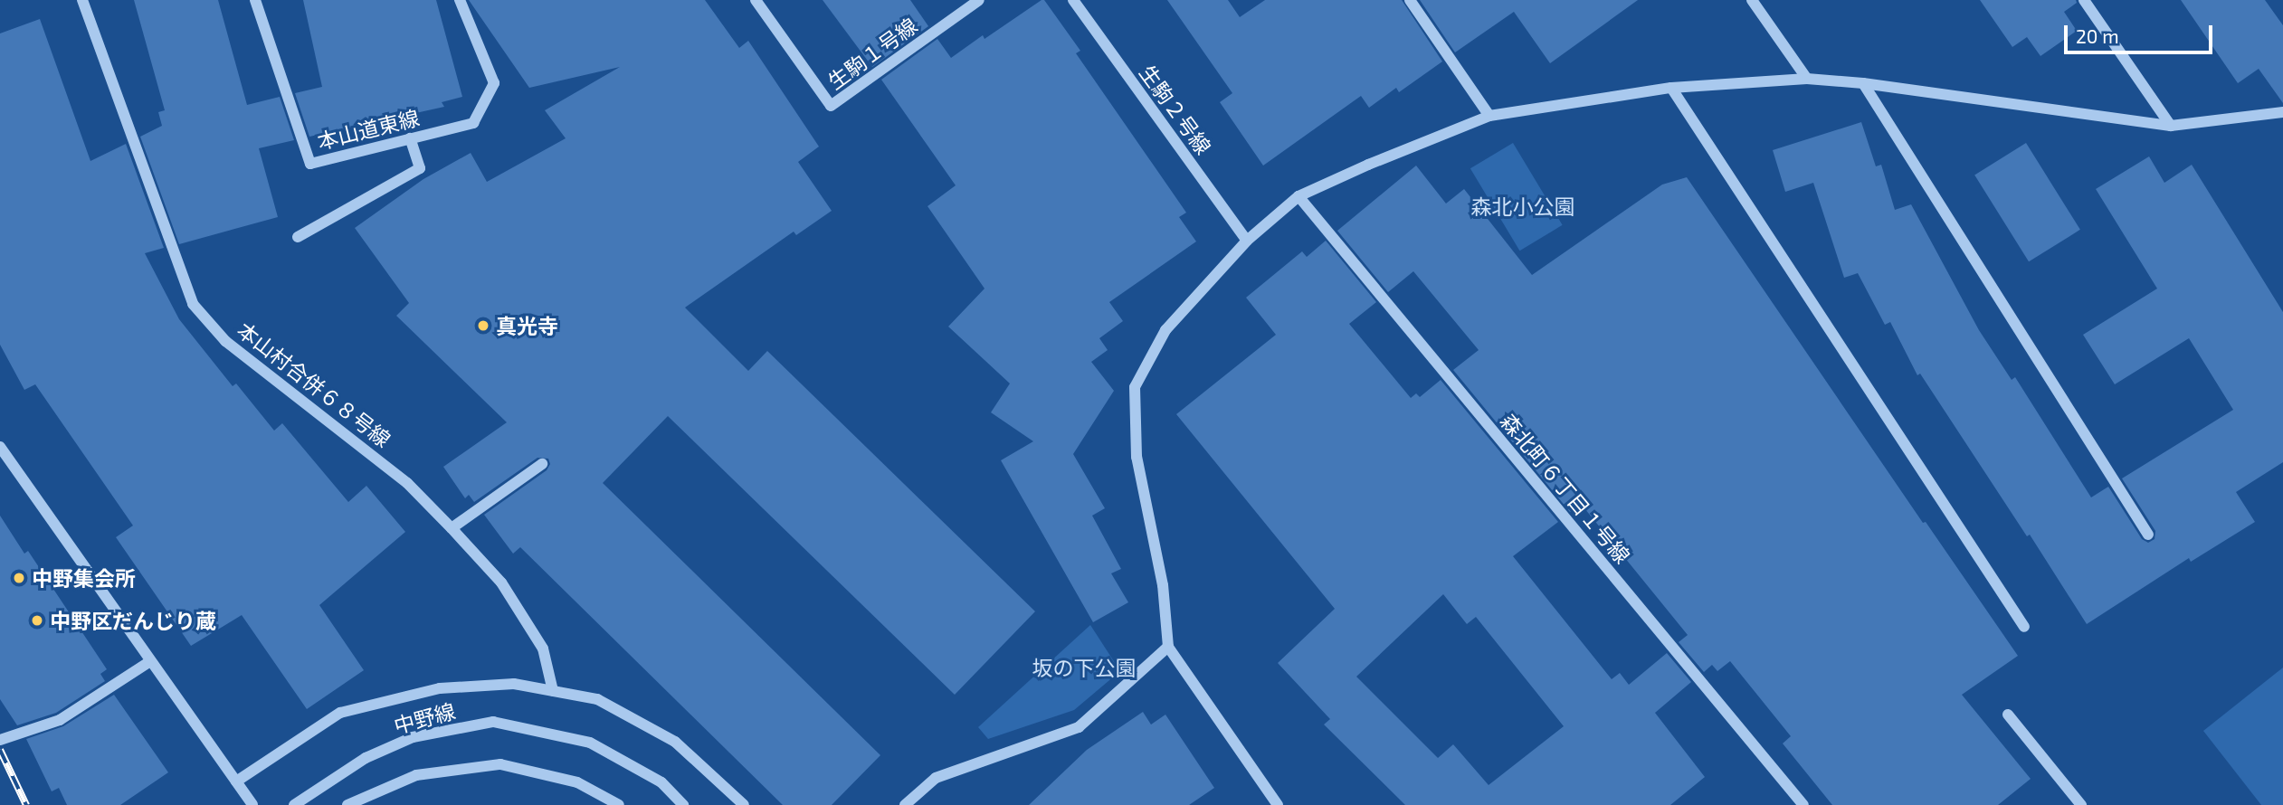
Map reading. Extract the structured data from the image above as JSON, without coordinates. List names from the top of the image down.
{
  "streets": {
    "street": [
      "生駒１号線",
      "生駒２号線",
      "本山道東線",
      "本山村合併６８号線",
      "森北町６丁目１号線",
      "中野線"
    ]
  },
  "parks": ["森北小公園", "坂の下公園"],
  "places": ["真光寺", "中野集会所", "中野区だんじり蔵"],
  "scale_bar": "20 m"
}
